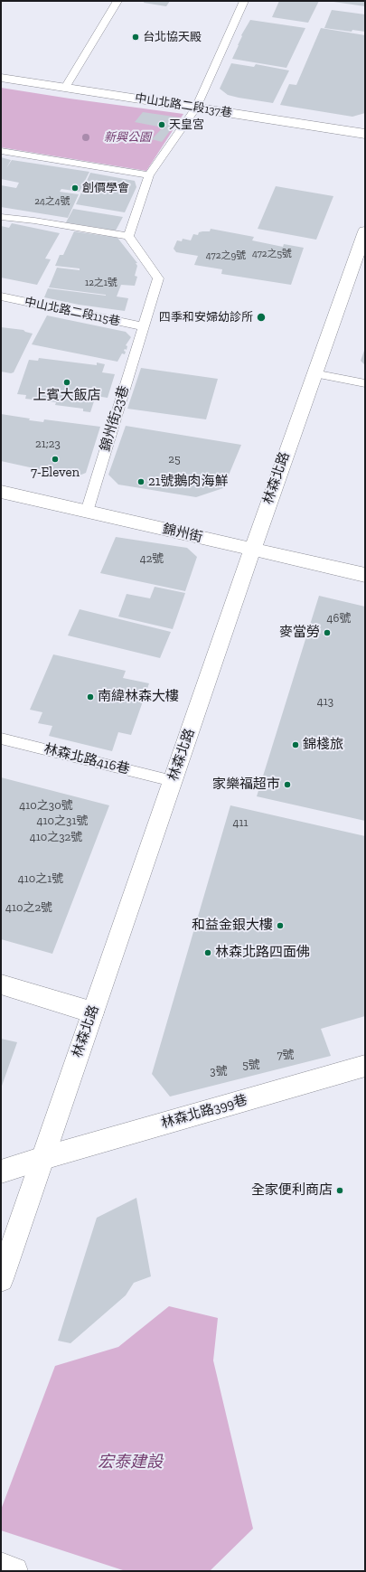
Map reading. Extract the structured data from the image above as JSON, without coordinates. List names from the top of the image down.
{
  "streets": {
    "street": [
      "中山北路二段137巷",
      "林森北路",
      "錦州街",
      "林森北路399巷"
    ],
    "lane": ["中山北路二段115巷", "錦州街23巷", "林森北路416巷"]
  },
  "crossings": [
    ["中山北路二段115巷", "錦州街23巷"],
    ["錦州街23巷", "錦州街"],
    ["林森北路", "錦州街"],
    ["林森北路", "林森北路416巷"],
    ["林森北路", "林森北路399巷"]
  ],
  "parks": ["新興公園", "宏泰建設"],
  "places": [
    "台北協天殿",
    "天皇宮",
    "創價學會",
    "四季和安婦幼診所",
    "上賓大飯店",
    "7-Eleven",
    "21號鵝肉海鮮",
    "麥當勞",
    "南緯林森大樓",
    "錦棧旅",
    "家樂福超市",
    "和益金銀大樓",
    "林森北路四面佛",
    "全家便利商店"
  ],
  "house_numbers": [
    "24之4號",
    "472之5號",
    "472之9號",
    "12之1號",
    "21;23",
    "25",
    "42號",
    "46號",
    "413",
    "410之30號",
    "410之31號",
    "411",
    "410之32號",
    "410之1號",
    "410之2號",
    "7號",
    "5號",
    "3號"
  ]
}
